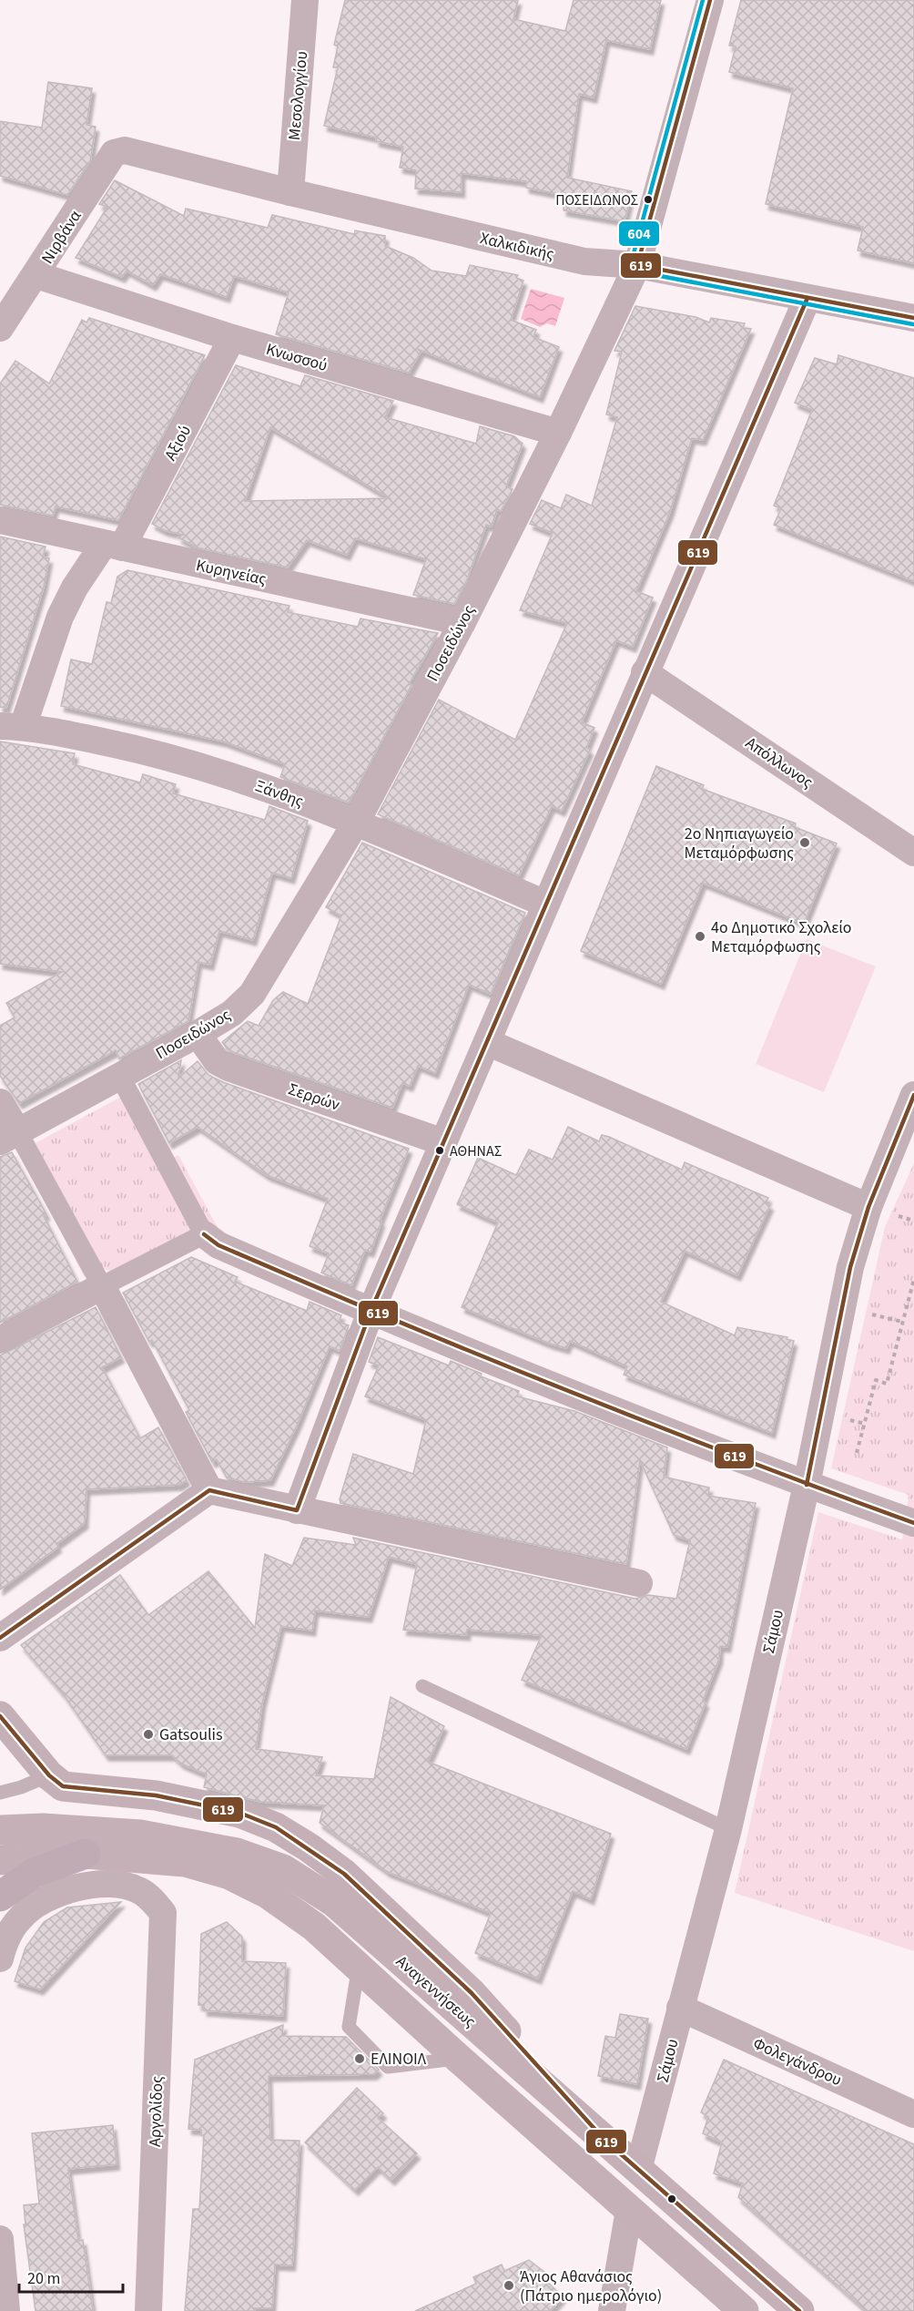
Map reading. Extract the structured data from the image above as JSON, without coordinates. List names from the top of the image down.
{
  "streets": {
    "main road": ["Αναγεννήσεως"],
    "street": [
      "Μεσολογγίου",
      "Νιρβάνα",
      "Χαλκιδικής",
      "Κνωσσού",
      "Αξιού",
      "Κυρηνείας",
      "Ποσειδώνος",
      "Απόλλωνος",
      "Ξάνθης",
      "Σερρών",
      "Σάμου",
      "Φολεγάνδρου",
      "Αργολίδος"
    ]
  },
  "crossings": [
    ["Μεσολογγίου", "Χαλκιδικής"],
    ["Νιρβάνα", "Χαλκιδικής"],
    ["Νιρβάνα", "Κνωσσού"],
    ["Χαλκιδικής", "Ποσειδώνος"],
    ["Κνωσσού", "Αξιού"],
    ["Κνωσσού", "Ποσειδώνος"],
    ["Αξιού", "Κυρηνείας"],
    ["Αξιού", "Ξάνθης"],
    ["Κυρηνείας", "Ποσειδώνος"],
    ["Ποσειδώνος", "Ξάνθης"],
    ["Ποσειδώνος", "Σερρών"],
    ["Σάμου", "Αναγεννήσεως"],
    ["Σάμου", "Φολεγάνδρου"]
  ],
  "places": [
    "ΠΟΣΕΙΔΩΝΟΣ",
    "2ο Νηπιαγωγείο Μεταμόρφωσης",
    "4ο Δημοτικό Σχολείο Μεταμόρφωσης",
    "ΑΘΗΝΑΣ",
    "Gatsoulis",
    "ΕΛΙΝΟΙΛ",
    "Άγιος Αθανάσιος (Πάτριο ημερολόγιο)"
  ],
  "lines": ["transit line 619", "transit line 604"],
  "scale_bar": "20 m"
}
